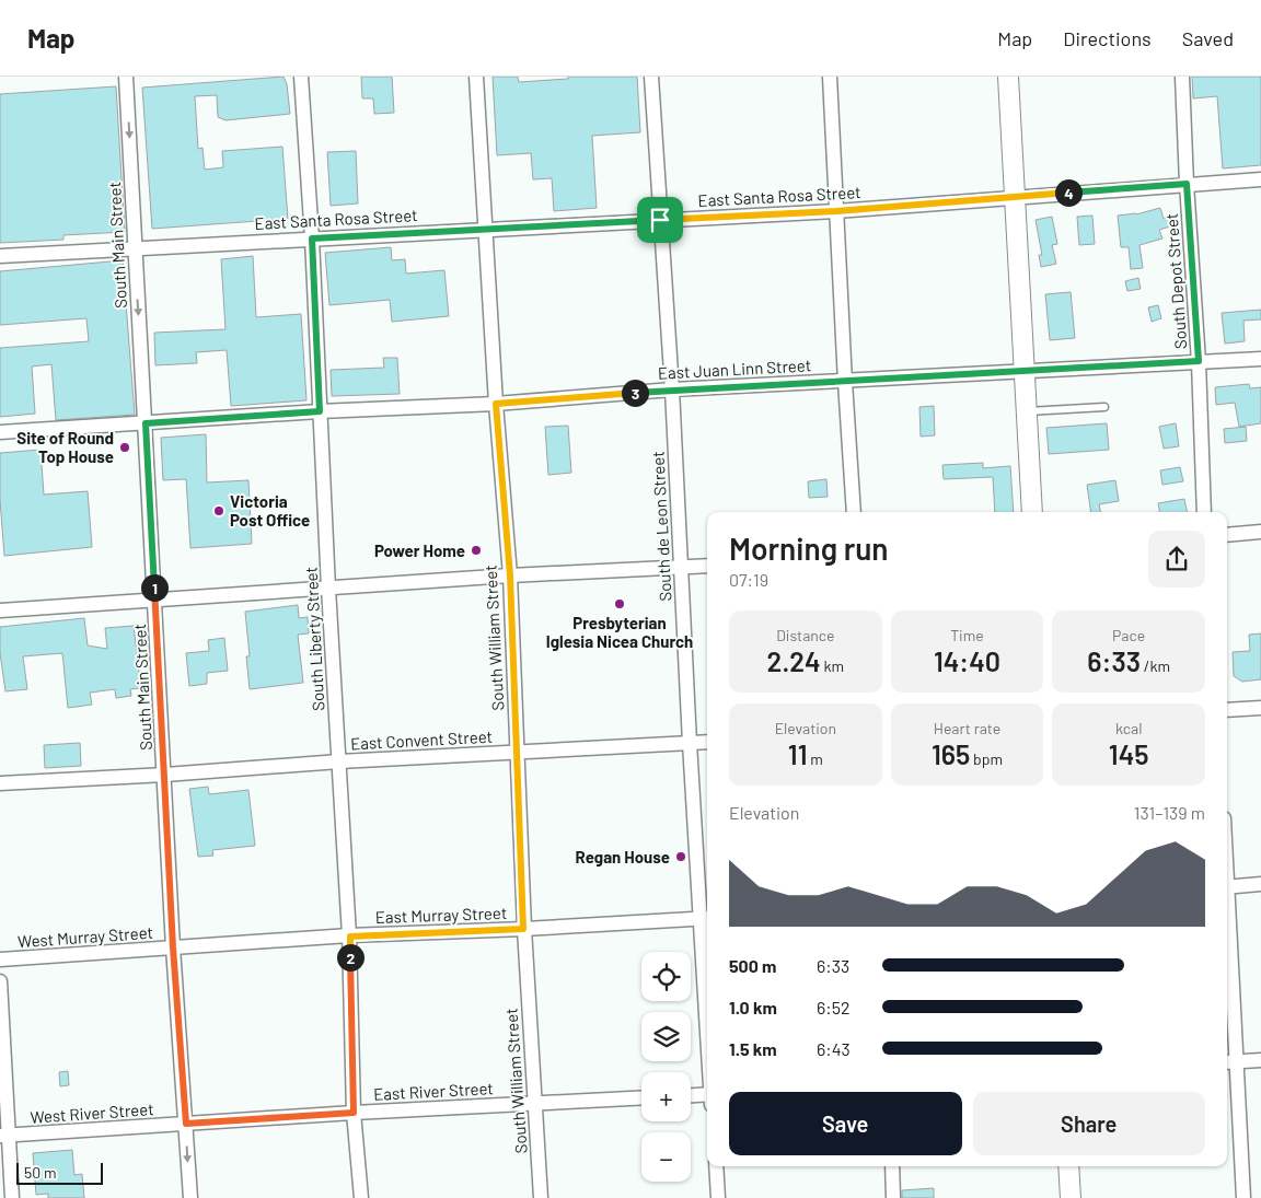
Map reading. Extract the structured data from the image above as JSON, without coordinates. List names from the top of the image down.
{
  "streets": {
    "street": [
      "East Santa Rosa Street",
      "South Main Street",
      "South Depot Street",
      "East Juan Linn Street",
      "South de Leon Street",
      "South William Street",
      "South Liberty Street",
      "East Convent Street",
      "East Murray Street",
      "West Murray Street",
      "East River Street",
      "West River Street"
    ]
  },
  "crossings": [
    ["East Santa Rosa Street", "South Main Street"],
    ["East Santa Rosa Street", "South Depot Street"],
    ["East Santa Rosa Street", "South de Leon Street"],
    ["East Santa Rosa Street", "South William Street"],
    ["East Santa Rosa Street", "South Liberty Street"],
    ["South Main Street", "East Juan Linn Street"],
    ["South Main Street", "East Convent Street"],
    ["South Main Street", "East Murray Street"],
    ["South Main Street", "West Murray Street"],
    ["South Main Street", "East River Street"],
    ["South Main Street", "West River Street"],
    ["South Depot Street", "East Juan Linn Street"],
    ["East Juan Linn Street", "South de Leon Street"],
    ["East Juan Linn Street", "South William Street"],
    ["East Juan Linn Street", "South Liberty Street"],
    ["South de Leon Street", "East Convent Street"],
    ["South de Leon Street", "East Murray Street"],
    ["South William Street", "East Convent Street"],
    ["South William Street", "East Murray Street"],
    ["South William Street", "East River Street"],
    ["South Liberty Street", "East Convent Street"],
    ["South Liberty Street", "East Murray Street"],
    ["South Liberty Street", "East River Street"],
    ["East Murray Street", "West Murray Street"],
    ["East River Street", "West River Street"]
  ],
  "one_way": ["South Main Street"],
  "places": [
    "Site of Round Top House",
    "Victoria Post Office",
    "Power Home",
    "Presbyterian Iglesia Nicea Church",
    "Regan House"
  ],
  "scale_bar": "50 m",
  "page": {
    "header": "Map",
    "nav": ["Map", "Directions", "Saved"],
    "pins": [
      "4",
      "3",
      "1",
      "2"
    ],
    "heading": ["Morning run", "07:19"],
    "stats": [
      ["Distance", "2.24 km"],
      ["Time", "14:40"],
      ["Pace", "6:33 /km"],
      ["Elevation", "11 m"],
      ["Heart rate", "165 bpm"],
      ["kcal", "145"]
    ],
    "chart": ["Elevation", "131–139 m"],
    "list": [
      {
        "name": "500 m",
        "note": "6:33"
      },
      {
        "name": "1.0 km",
        "note": "6:52"
      },
      {
        "name": "1.5 km",
        "note": "6:43"
      }
    ],
    "map_buttons": ["+", "−"],
    "buttons": ["Save", "Share"],
    "scale": "50 m"
  }
}
